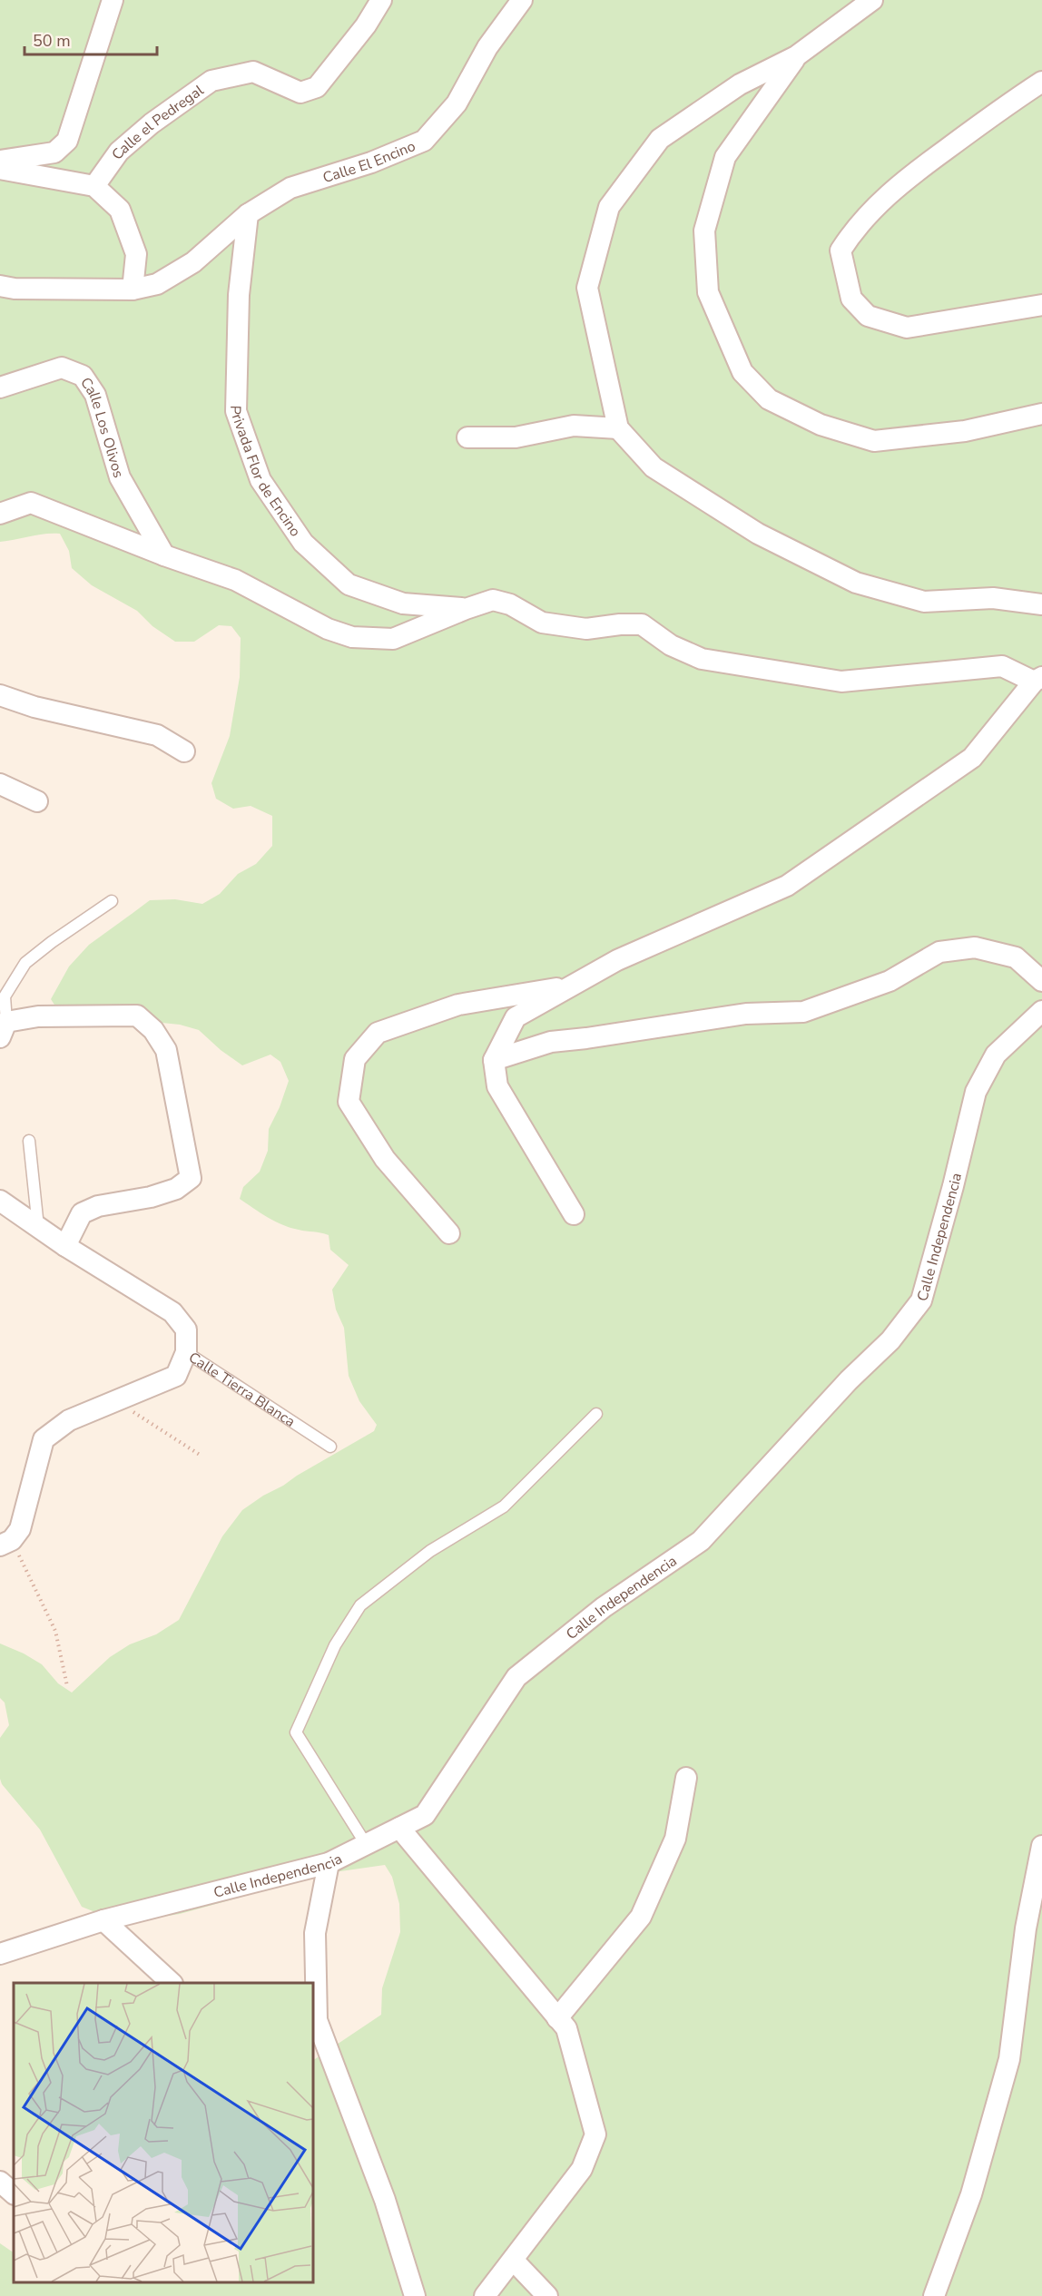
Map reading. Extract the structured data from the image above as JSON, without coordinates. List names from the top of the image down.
{
  "streets": {
    "street": [
      "Calle el Pedregal",
      "Calle El Encino",
      "Calle Los Olivos",
      "Privada Flor de Encino",
      "Calle Independencia",
      "Calle Tierra Blanca"
    ]
  },
  "crossings": [
    ["Calle El Encino", "Privada Flor de Encino"]
  ],
  "scale_bar": "50 m"
}
